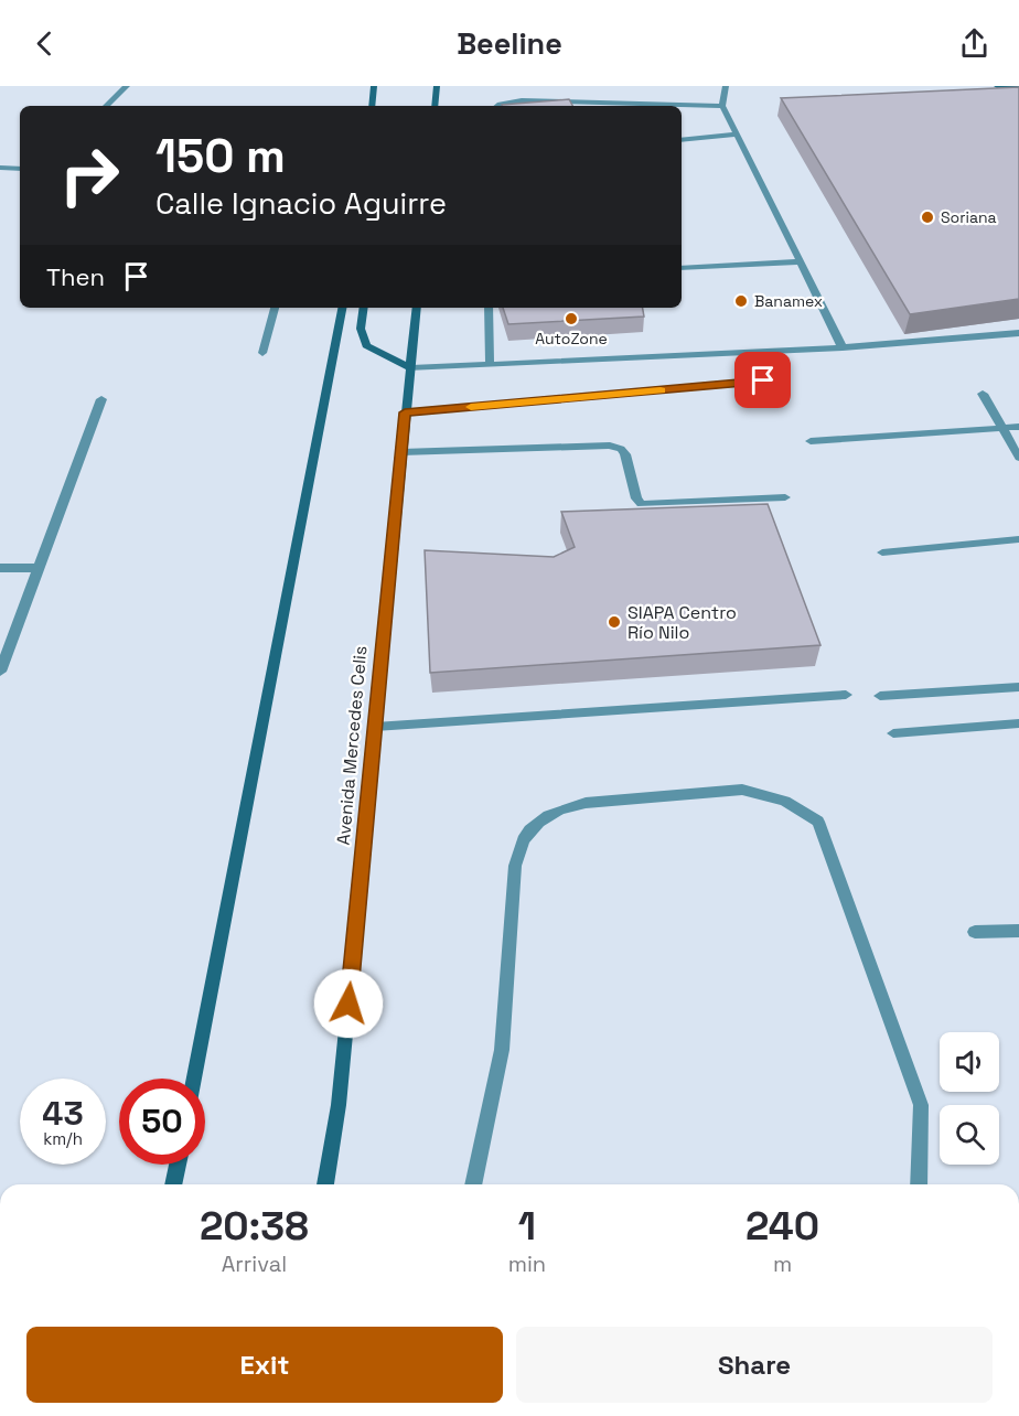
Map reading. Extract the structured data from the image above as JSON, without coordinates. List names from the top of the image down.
{
  "streets": {
    "main road": ["Avenida Mercedes Celis"]
  },
  "places": [
    "Soriana",
    "Banamex",
    "AutoZone",
    "SIAPA Centro Río Nilo"
  ],
  "page": {
    "header": "Beeline",
    "turn": ["150 m", "Calle Ignacio Aguirre"],
    "then": "Then",
    "speed": "43 km/h",
    "limit": "50",
    "eta": [
      "20:38",
      "Arrival",
      "1",
      "min",
      "240",
      "m"
    ],
    "buttons": ["Exit", "Share"]
  }
}
